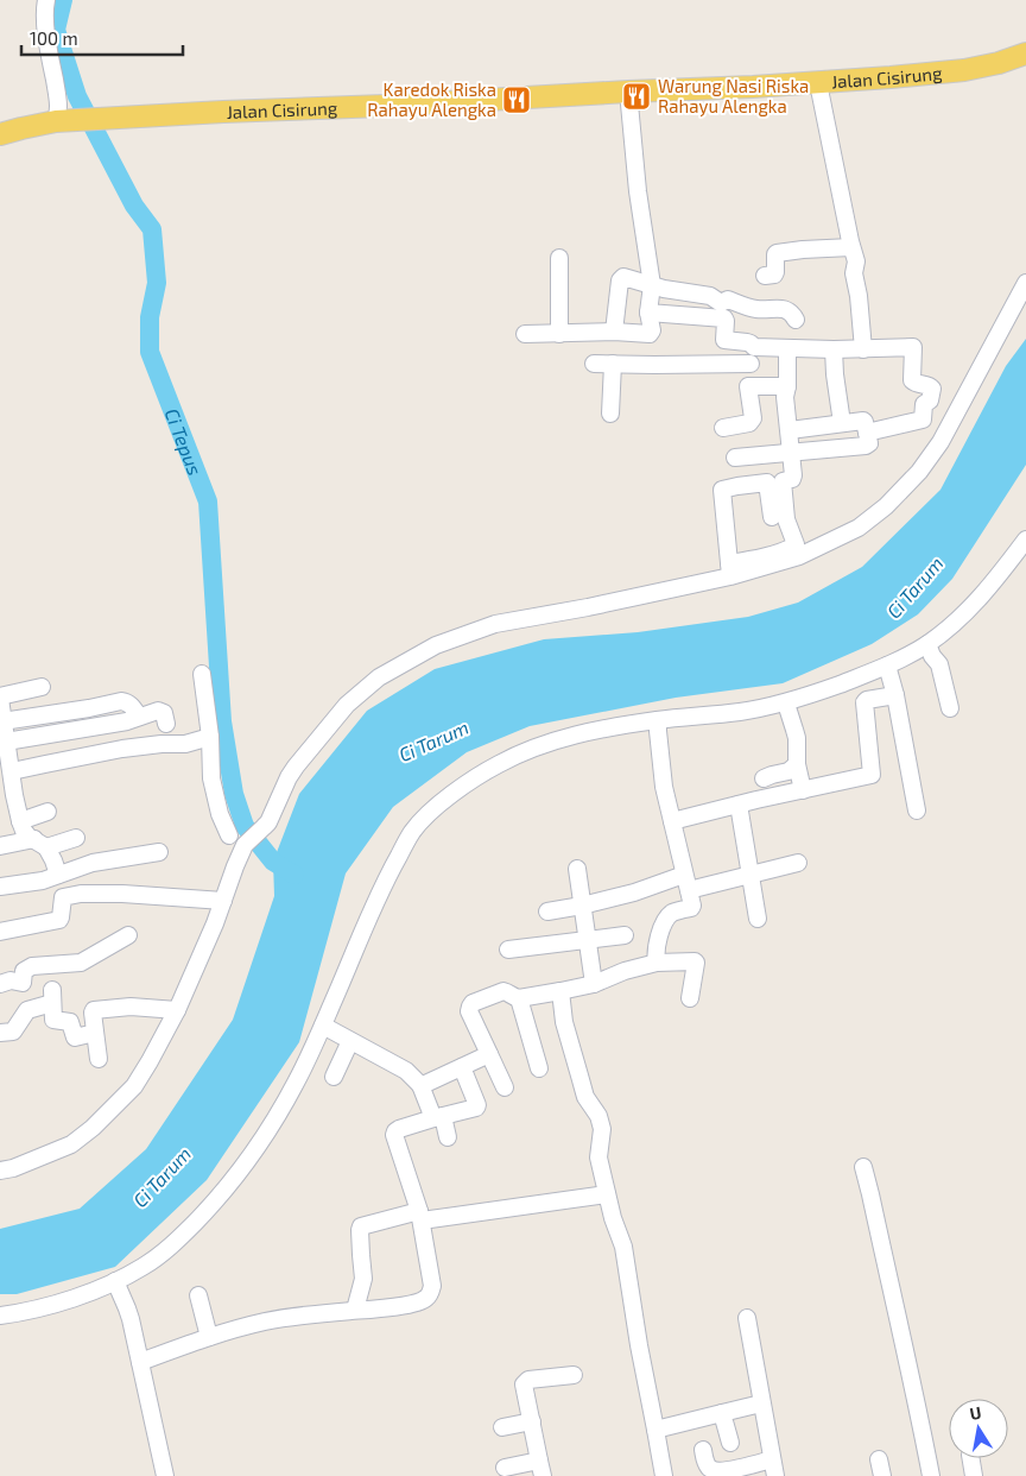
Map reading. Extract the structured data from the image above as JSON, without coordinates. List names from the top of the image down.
{
  "streets": {
    "main road": ["Jalan Cisirung"]
  },
  "water": ["Ci Tepus", "Ci Tarum"],
  "places": {
    "restaurant": ["Warung Nasi Riska Rahayu Alengka", "Karedok Riska Rahayu Alengka"]
  },
  "scale_bar": "100 m",
  "north": "top"
}
